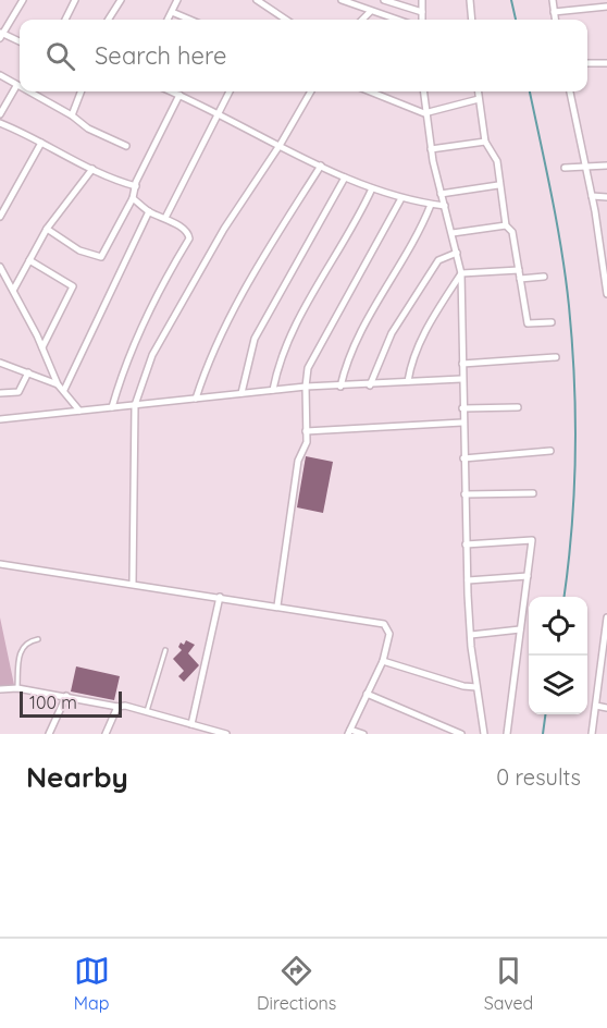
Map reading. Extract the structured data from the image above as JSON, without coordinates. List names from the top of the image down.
{
  "scale_bar": "100 m",
  "page": {
    "search": "Search here",
    "scale": "100 m",
    "heading": ["Nearby", "0 results"],
    "nav": ["Map", "Directions", "Saved"]
  }
}
